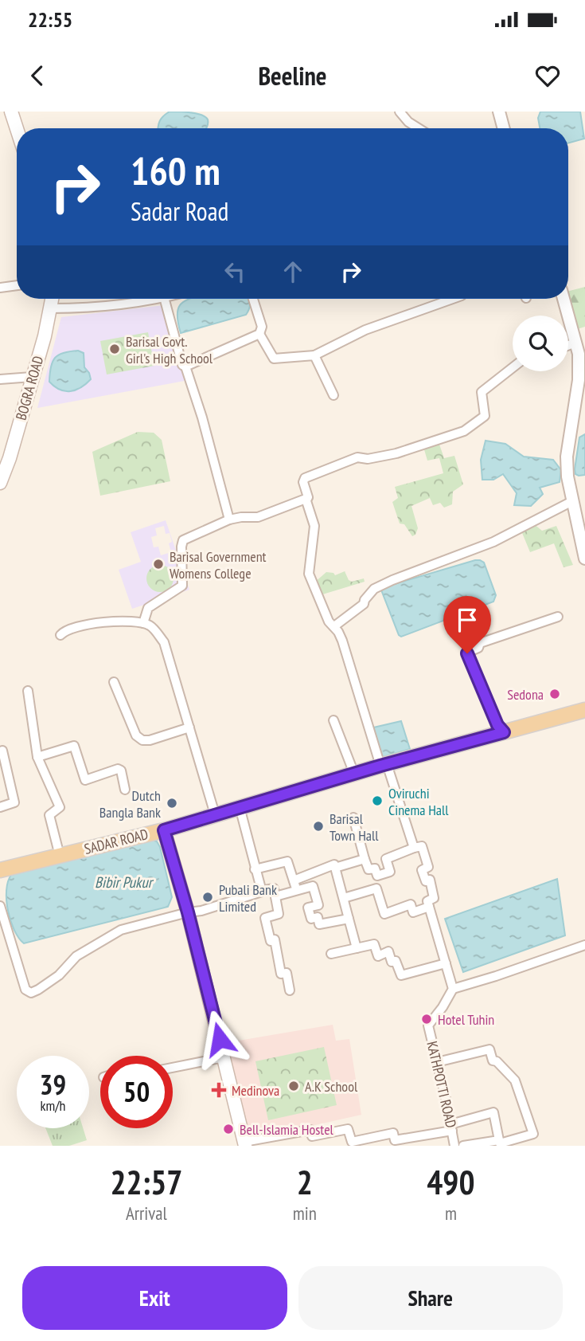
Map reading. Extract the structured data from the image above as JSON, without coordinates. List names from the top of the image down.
{
  "streets": {
    "main road": ["BOGRA ROAD", "SADAR ROAD"],
    "street": ["KATHPOTTI ROAD"]
  },
  "water": ["Bibir Pukur"],
  "places": {
    "other": [
      "Barisal Govt. Girl's High School",
      "Barisal Government Womens College",
      "Sedona",
      "Oviruchi Cinema Hall",
      "Dutch Bangla Bank",
      "Barisal Town Hall",
      "Pubali Bank Limited",
      "Hotel Tuhin",
      "A.K School",
      "Bell-Islamia Hostel"
    ],
    "health": ["Medinova"]
  },
  "page": {
    "status": "22:55",
    "header": "Beeline",
    "turn": ["160 m", "Sadar Road"],
    "speed": "39 km/h",
    "limit": "50",
    "eta": [
      "22:57",
      "Arrival",
      "2",
      "min",
      "490",
      "m"
    ],
    "buttons": ["Exit", "Share"]
  }
}
